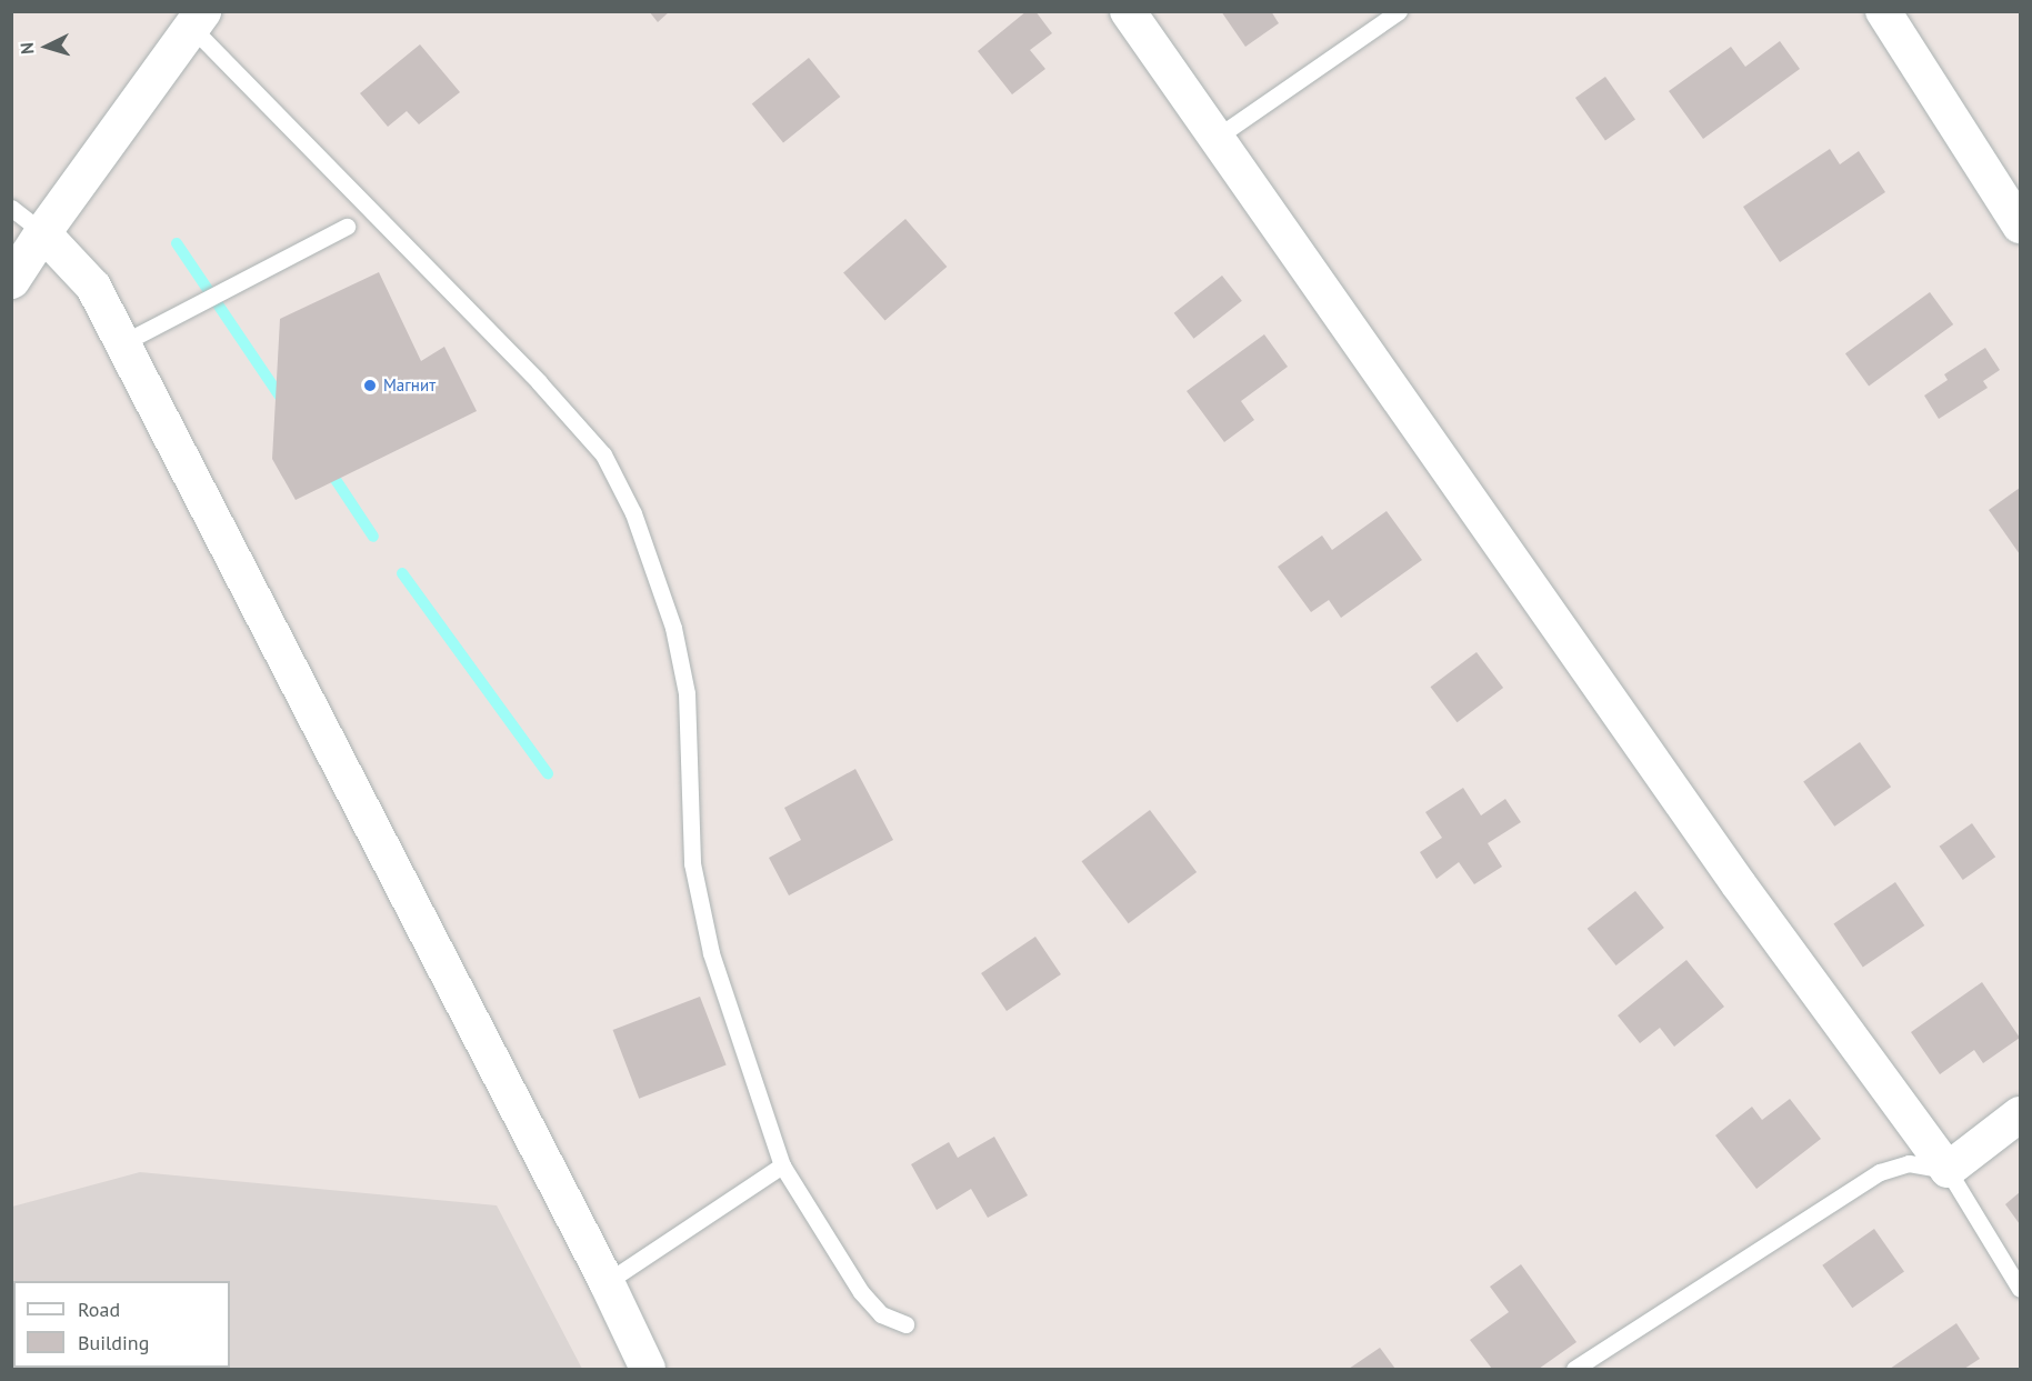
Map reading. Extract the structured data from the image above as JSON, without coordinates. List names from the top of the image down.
{
  "places": ["Магнит"],
  "legend": ["Road", "Building"],
  "north": "left"
}
